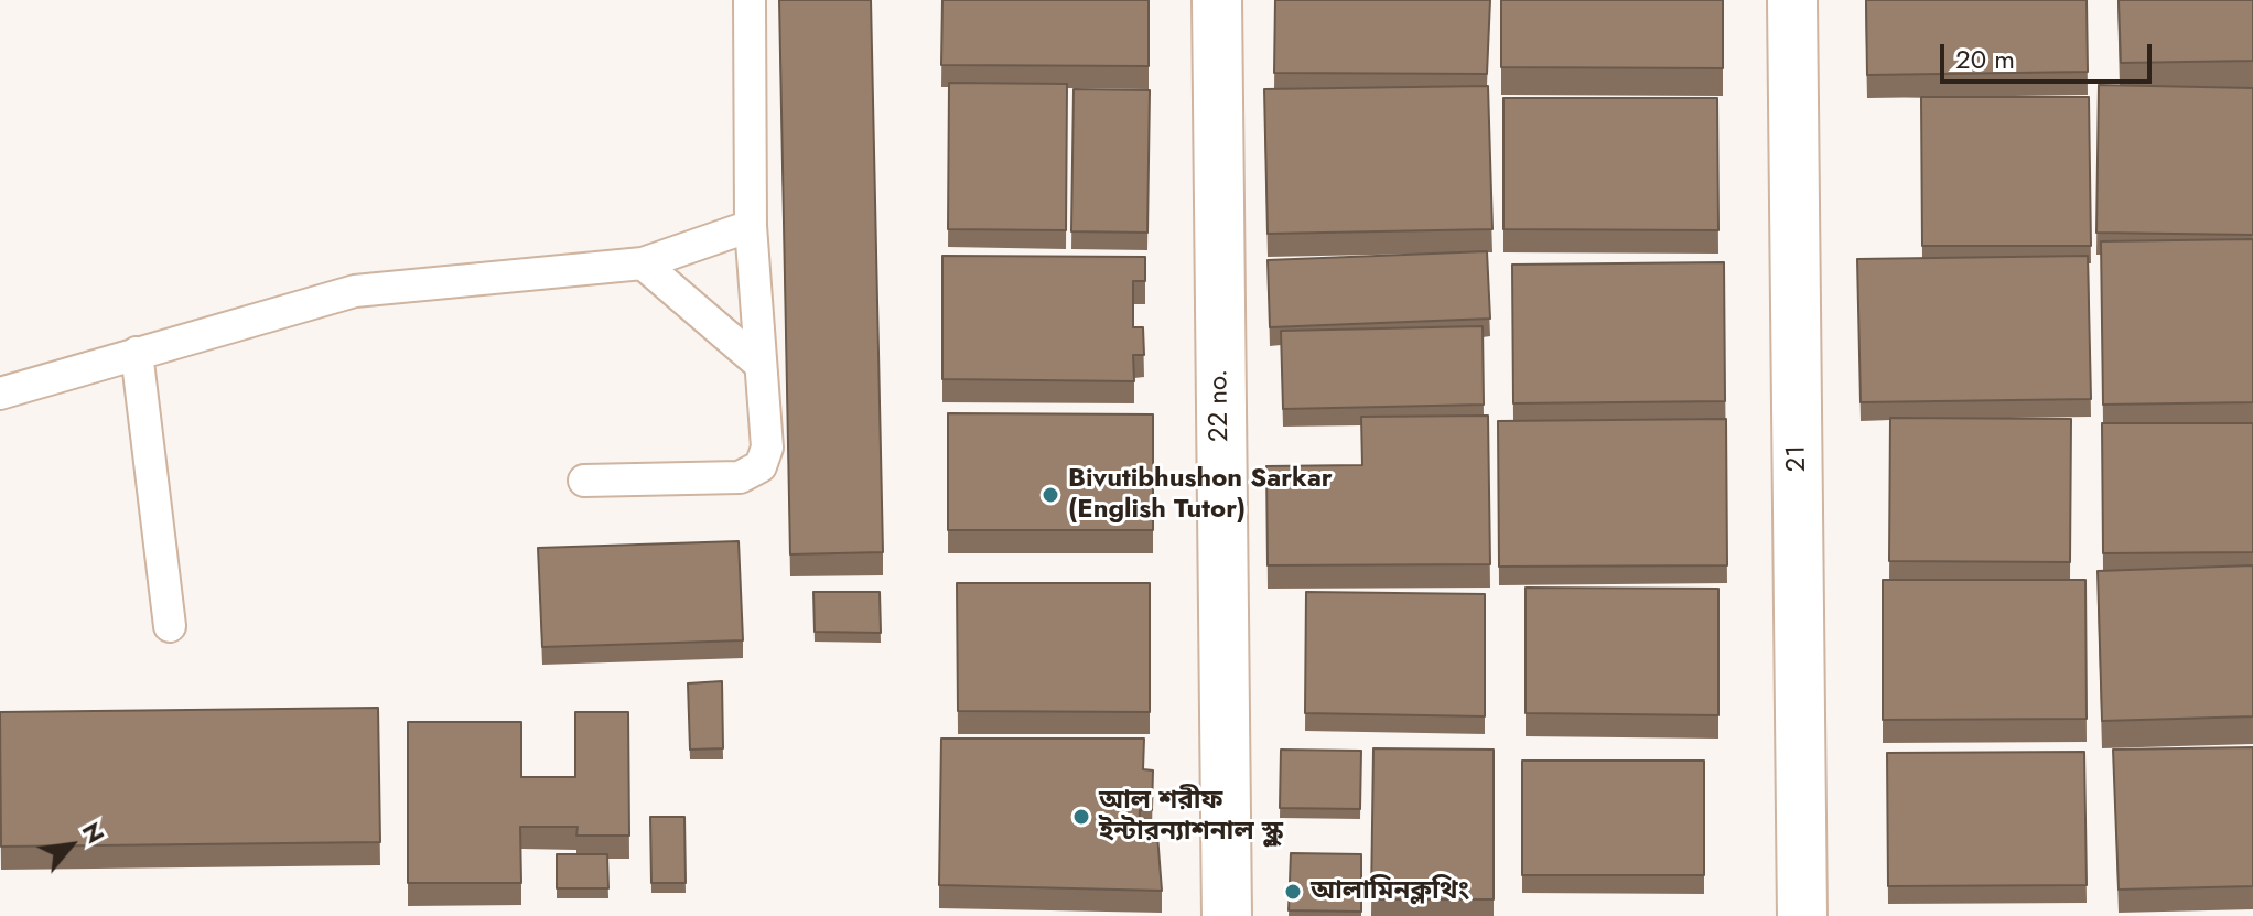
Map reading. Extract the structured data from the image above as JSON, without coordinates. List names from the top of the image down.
{
  "streets": {
    "street": ["22 no.", "21"]
  },
  "places": ["Bivutibhushon Sarkar (English Tutor)", "আল শরীফ ইন্টারন্যাশনাল স্কুল", "আলামিনক্লথিং"],
  "scale_bar": "20 m",
  "north": "top right"
}
